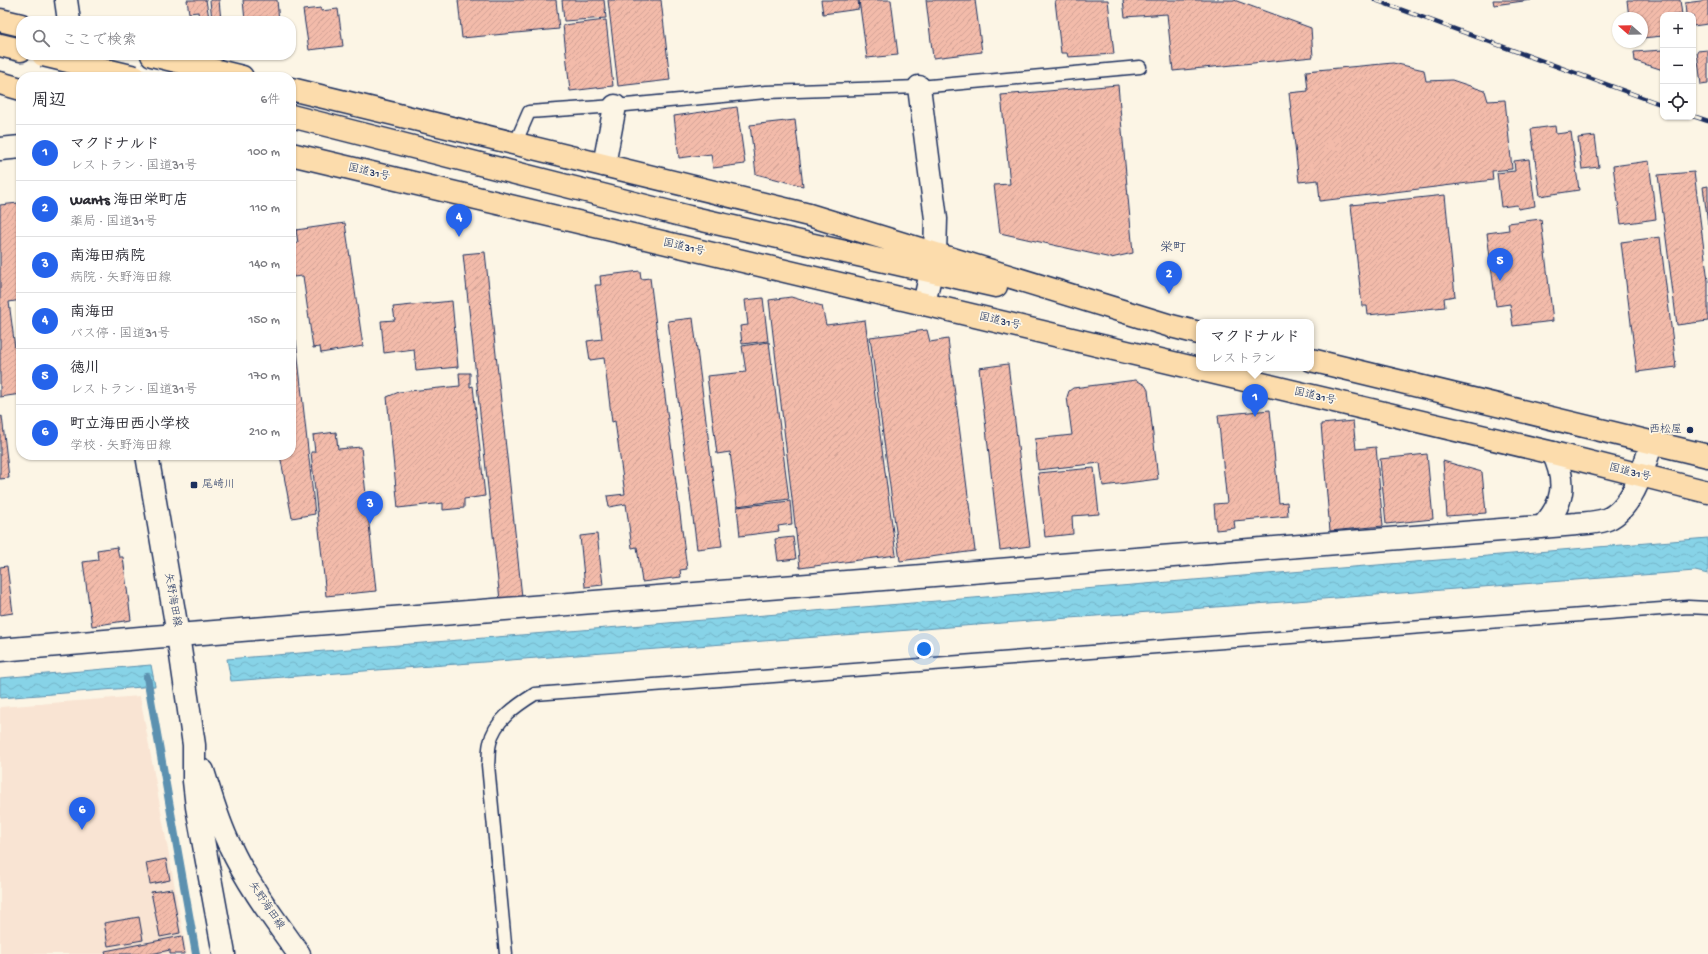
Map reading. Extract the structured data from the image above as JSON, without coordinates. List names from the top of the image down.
{
  "streets": {
    "highway": ["国道31号"],
    "street": ["矢野海田線"]
  },
  "districts": ["栄町"],
  "places": {
    "other": ["西松屋"],
    "transit": ["尾崎川"]
  },
  "north": "left",
  "page": {
    "map_buttons": ["+", "−"],
    "search": "ここで検索",
    "heading": ["周辺", "6件"],
    "list": [
      {
        "mark": "1",
        "name": "マクドナルド",
        "note": "レストラン · 国道31号",
        "value": "100 m"
      },
      {
        "mark": "2",
        "name": "Wants 海田栄町店",
        "note": "薬局 · 国道31号",
        "value": "110 m"
      },
      {
        "mark": "3",
        "name": "南海田病院",
        "note": "病院 · 矢野海田線",
        "value": "140 m"
      },
      {
        "mark": "4",
        "name": "南海田",
        "note": "バス停 · 国道31号",
        "value": "150 m"
      },
      {
        "mark": "5",
        "name": "徳川",
        "note": "レストラン · 国道31号",
        "value": "170 m"
      },
      {
        "mark": "6",
        "name": "町立海田西小学校",
        "note": "学校 · 矢野海田線",
        "value": "210 m"
      }
    ],
    "pins": [
      "4",
      "5",
      "2",
      "1",
      "3",
      "6"
    ],
    "popup": ["マクドナルド", "レストラン"]
  }
}
